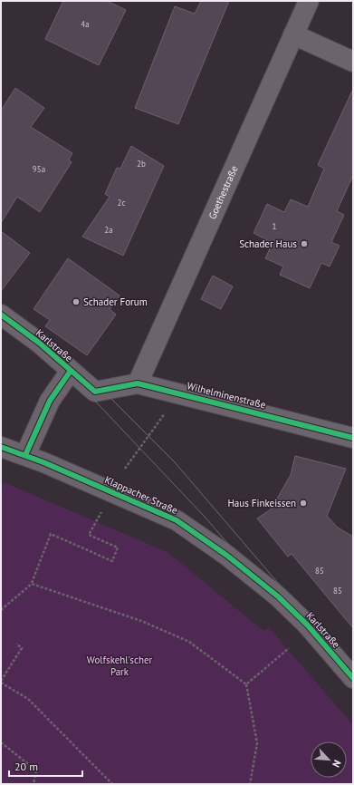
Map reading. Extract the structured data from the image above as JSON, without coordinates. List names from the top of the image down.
{
  "streets": {
    "street": [
      "Goethestraße",
      "Karlstraße",
      "Wilhelminenstraße",
      "Klappacher Straße"
    ]
  },
  "crossings": [
    ["Goethestraße", "Wilhelminenstraße"],
    ["Karlstraße", "Wilhelminenstraße"],
    ["Karlstraße", "Klappacher Straße"]
  ],
  "parks": ["Wolfskehl'scher Park"],
  "places": ["Schader Haus", "Schader Forum", "Haus Finkeissen"],
  "house_numbers": [
    "4a",
    "2b",
    "95a",
    "2c",
    "1",
    "2a",
    "85",
    "85"
  ],
  "scale_bar": "20 m",
  "north": "bottom right"
}
